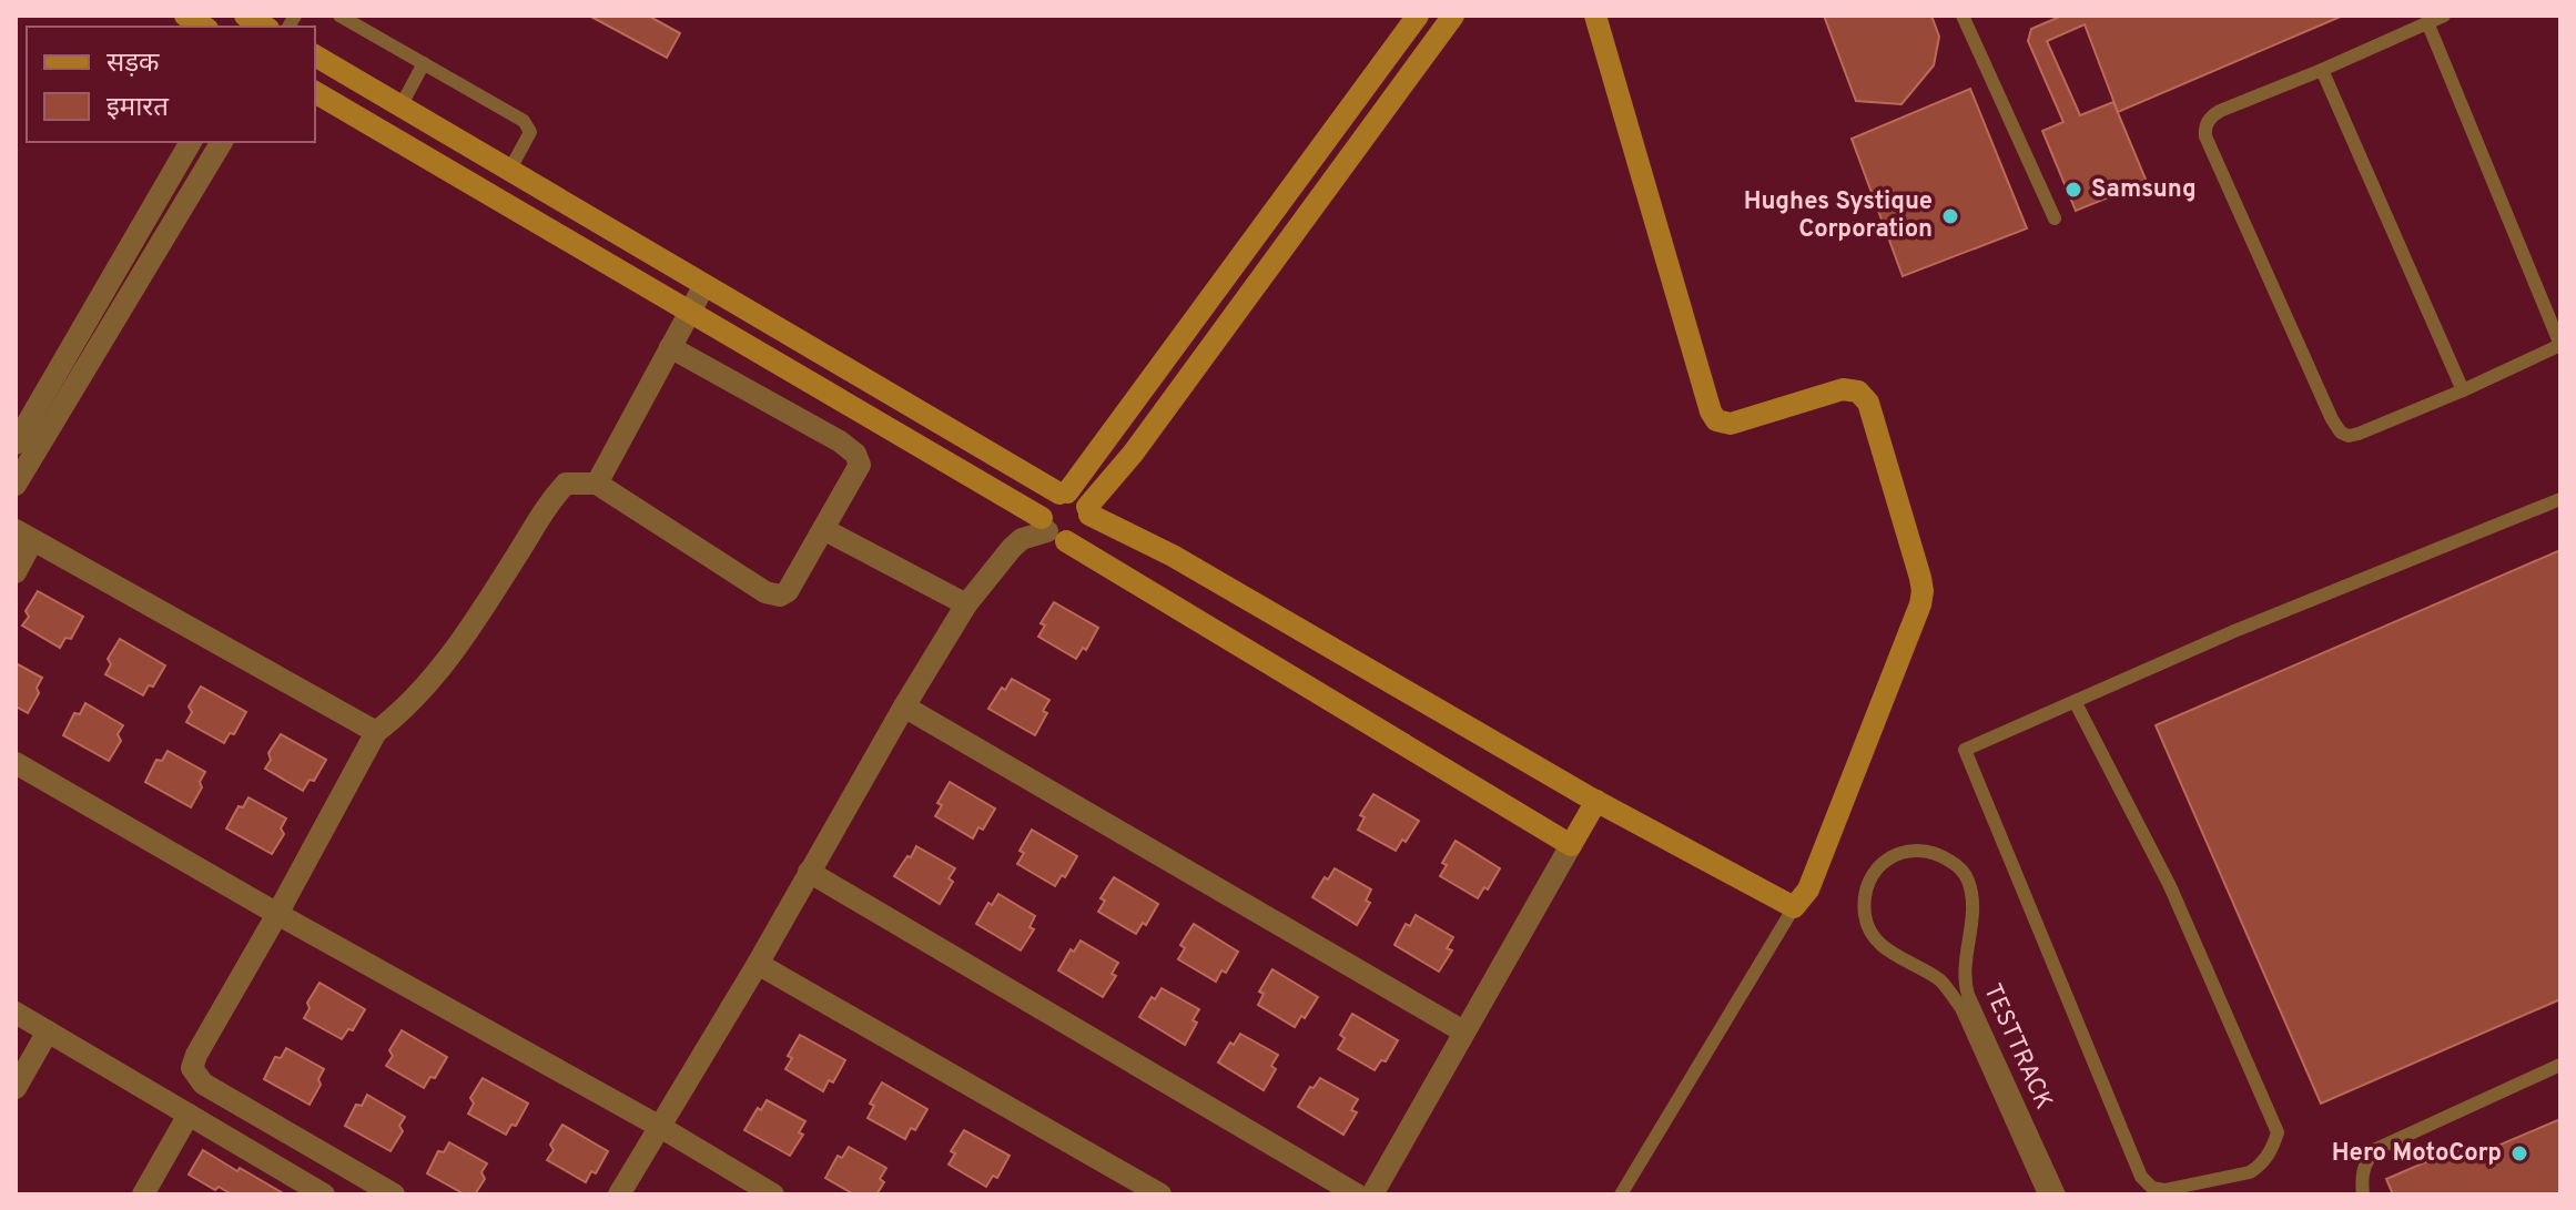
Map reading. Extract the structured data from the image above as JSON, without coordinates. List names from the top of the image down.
{
  "streets": {
    "lane": ["TESTTRACK"]
  },
  "places": ["Samsung", "Hughes Systique Corporation", "Hero MotoCorp"],
  "legend": ["सड़क", "इमारत"]
}
